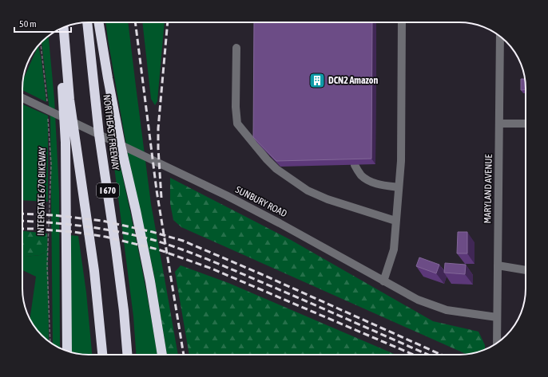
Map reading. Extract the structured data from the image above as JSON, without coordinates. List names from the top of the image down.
{
  "streets": {
    "highway": ["NORTHEAST FREEWAY", "I 670"],
    "street": ["MARYLAND AVENUE", "SUNBURY ROAD"],
    "path": ["INTERSTATE 670 BIKEWAY"]
  },
  "crossings": [
    ["MARYLAND AVENUE", "SUNBURY ROAD"]
  ],
  "places": {
    "building": ["DCN2 Amazon"]
  },
  "scale_bar": "50 m"
}
